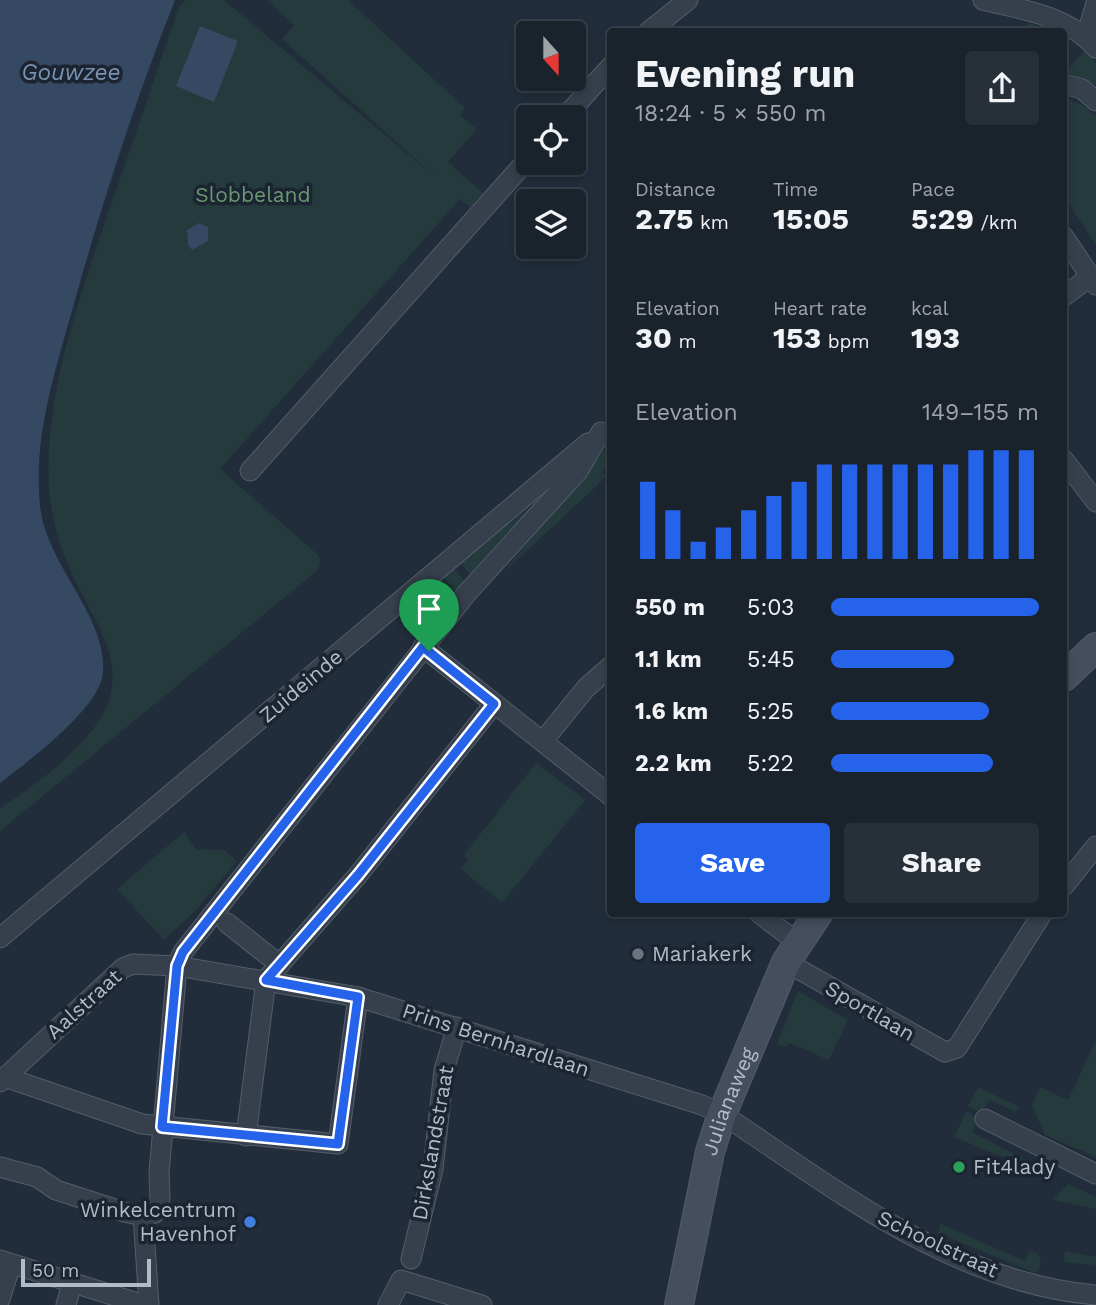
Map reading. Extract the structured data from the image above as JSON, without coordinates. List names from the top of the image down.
{
  "streets": {
    "main road": ["Julianaweg"],
    "street": [
      "Zuideinde",
      "Aalstraat",
      "Sportlaan",
      "Prins Bernhardlaan",
      "Dirkslandstraat",
      "Schoolstraat"
    ]
  },
  "crossings": [
    ["Zuideinde", "Aalstraat"],
    ["Aalstraat", "Prins Bernhardlaan"],
    ["Sportlaan", "Julianaweg"],
    ["Prins Bernhardlaan", "Julianaweg"],
    ["Prins Bernhardlaan", "Dirkslandstraat"],
    ["Prins Bernhardlaan", "Schoolstraat"],
    ["Julianaweg", "Schoolstraat"]
  ],
  "water": ["Gouwzee"],
  "parks": ["Slobbeland"],
  "places": ["Mariakerk", "Fit4lady", "Winkelcentrum Havenhof"],
  "scale_bar": "50 m",
  "north": "bottom",
  "page": {
    "heading": ["Evening run", "18:24 · 5 × 550 m"],
    "stats": [
      ["Distance", "2.75 km"],
      ["Time", "15:05"],
      ["Pace", "5:29 /km"],
      ["Elevation", "30 m"],
      ["Heart rate", "153 bpm"],
      ["kcal", "193"]
    ],
    "chart": ["Elevation", "149–155 m"],
    "list": [
      {
        "name": "550 m",
        "note": "5:03"
      },
      {
        "name": "1.1 km",
        "note": "5:45"
      },
      {
        "name": "1.6 km",
        "note": "5:25"
      },
      {
        "name": "2.2 km",
        "note": "5:22"
      }
    ],
    "buttons": ["Save", "Share"],
    "scale": "50 m"
  }
}
